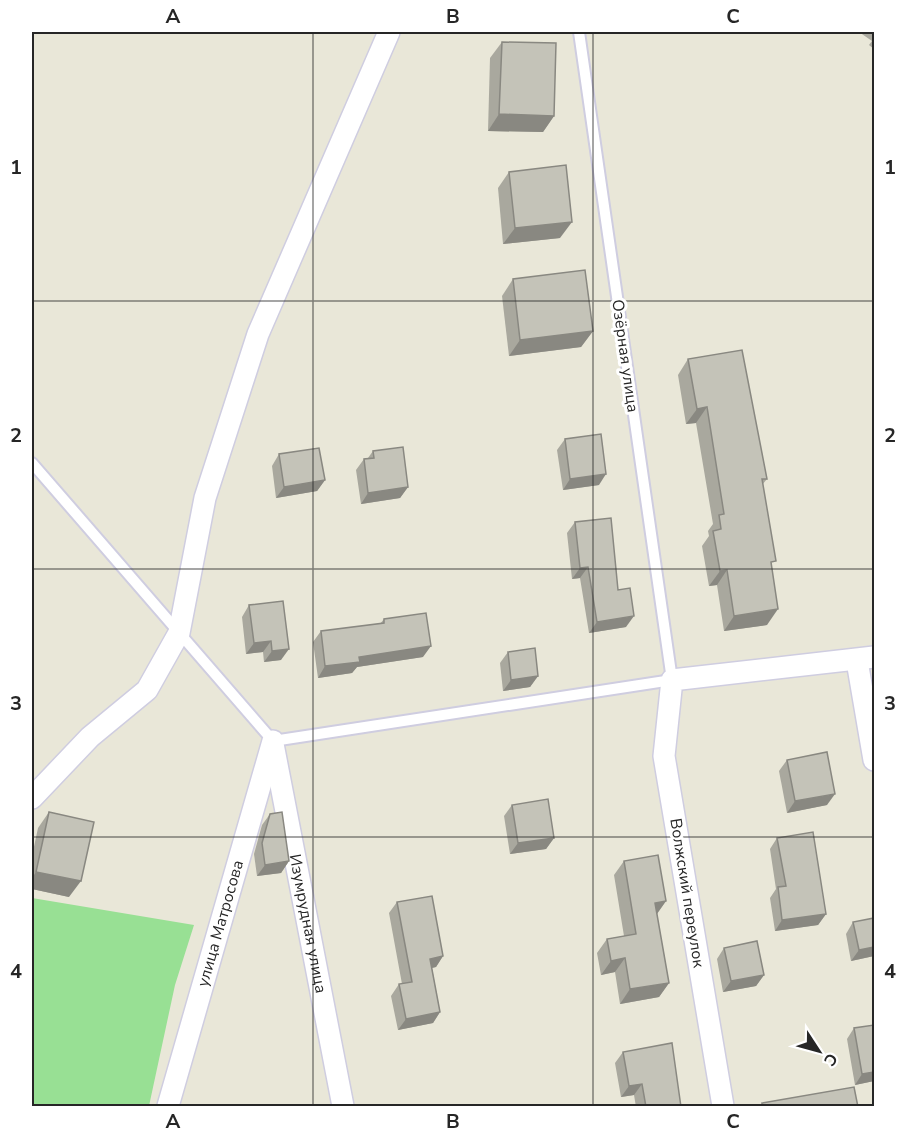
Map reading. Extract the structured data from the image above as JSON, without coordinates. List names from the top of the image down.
{
  "streets": {
    "street": ["Волжский переулок", "улица Матросова", "Изумрудная улица"],
    "lane": ["Озёрная улица"]
  },
  "crossings": [
    ["Озёрная улица", "Волжский переулок"],
    ["улица Матросова", "Изумрудная улица"]
  ],
  "north": "bottom right",
  "grid": {
    "columns": ["A", "B", "C"],
    "rows": [
      "1",
      "2",
      "3",
      "4"
    ]
  }
}
